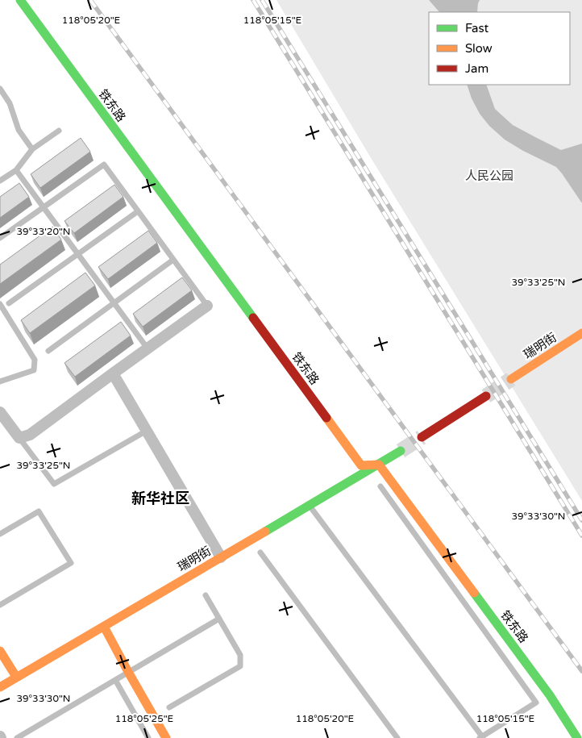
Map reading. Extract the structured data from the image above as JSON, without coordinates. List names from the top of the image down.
{
  "streets": {
    "street": ["铁东路", "瑞明街"]
  },
  "crossings": [
    ["铁东路", "瑞明街"]
  ],
  "districts": ["新华社区"],
  "parks": ["人民公园"],
  "legend": ["Fast", "Slow", "Jam"],
  "coordinates": [
    "118°05'20\"E",
    "118°05'15\"E",
    "39°33'20\"N",
    "39°33'25\"N",
    "39°33'30\"N",
    "118°05'25\"E"
  ]
}
